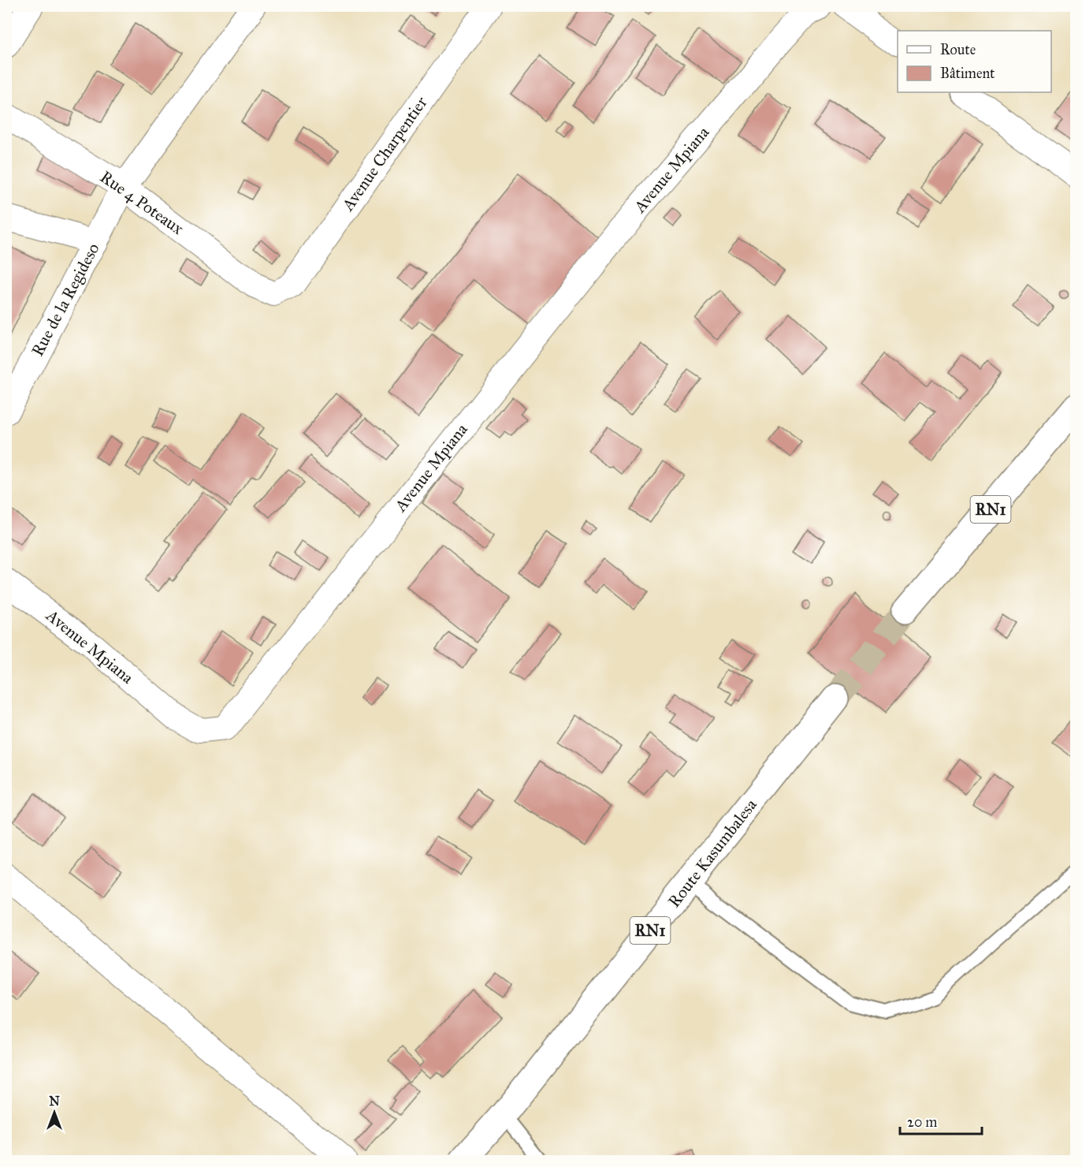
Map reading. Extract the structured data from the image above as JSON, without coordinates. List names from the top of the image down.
{
  "streets": {
    "highway": ["RN1", "Route Kasumbalesa"],
    "street": [
      "Avenue Charpentier",
      "Avenue Mpiana",
      "Rue 4 Poteaux",
      "Rue de la Regideso"
    ]
  },
  "crossings": [
    ["Avenue Charpentier", "Rue 4 Poteaux"],
    ["Rue 4 Poteaux", "Rue de la Regideso"]
  ],
  "legend": ["Route", "Bâtiment"],
  "scale_bar": "20 m",
  "north": "top"
}
